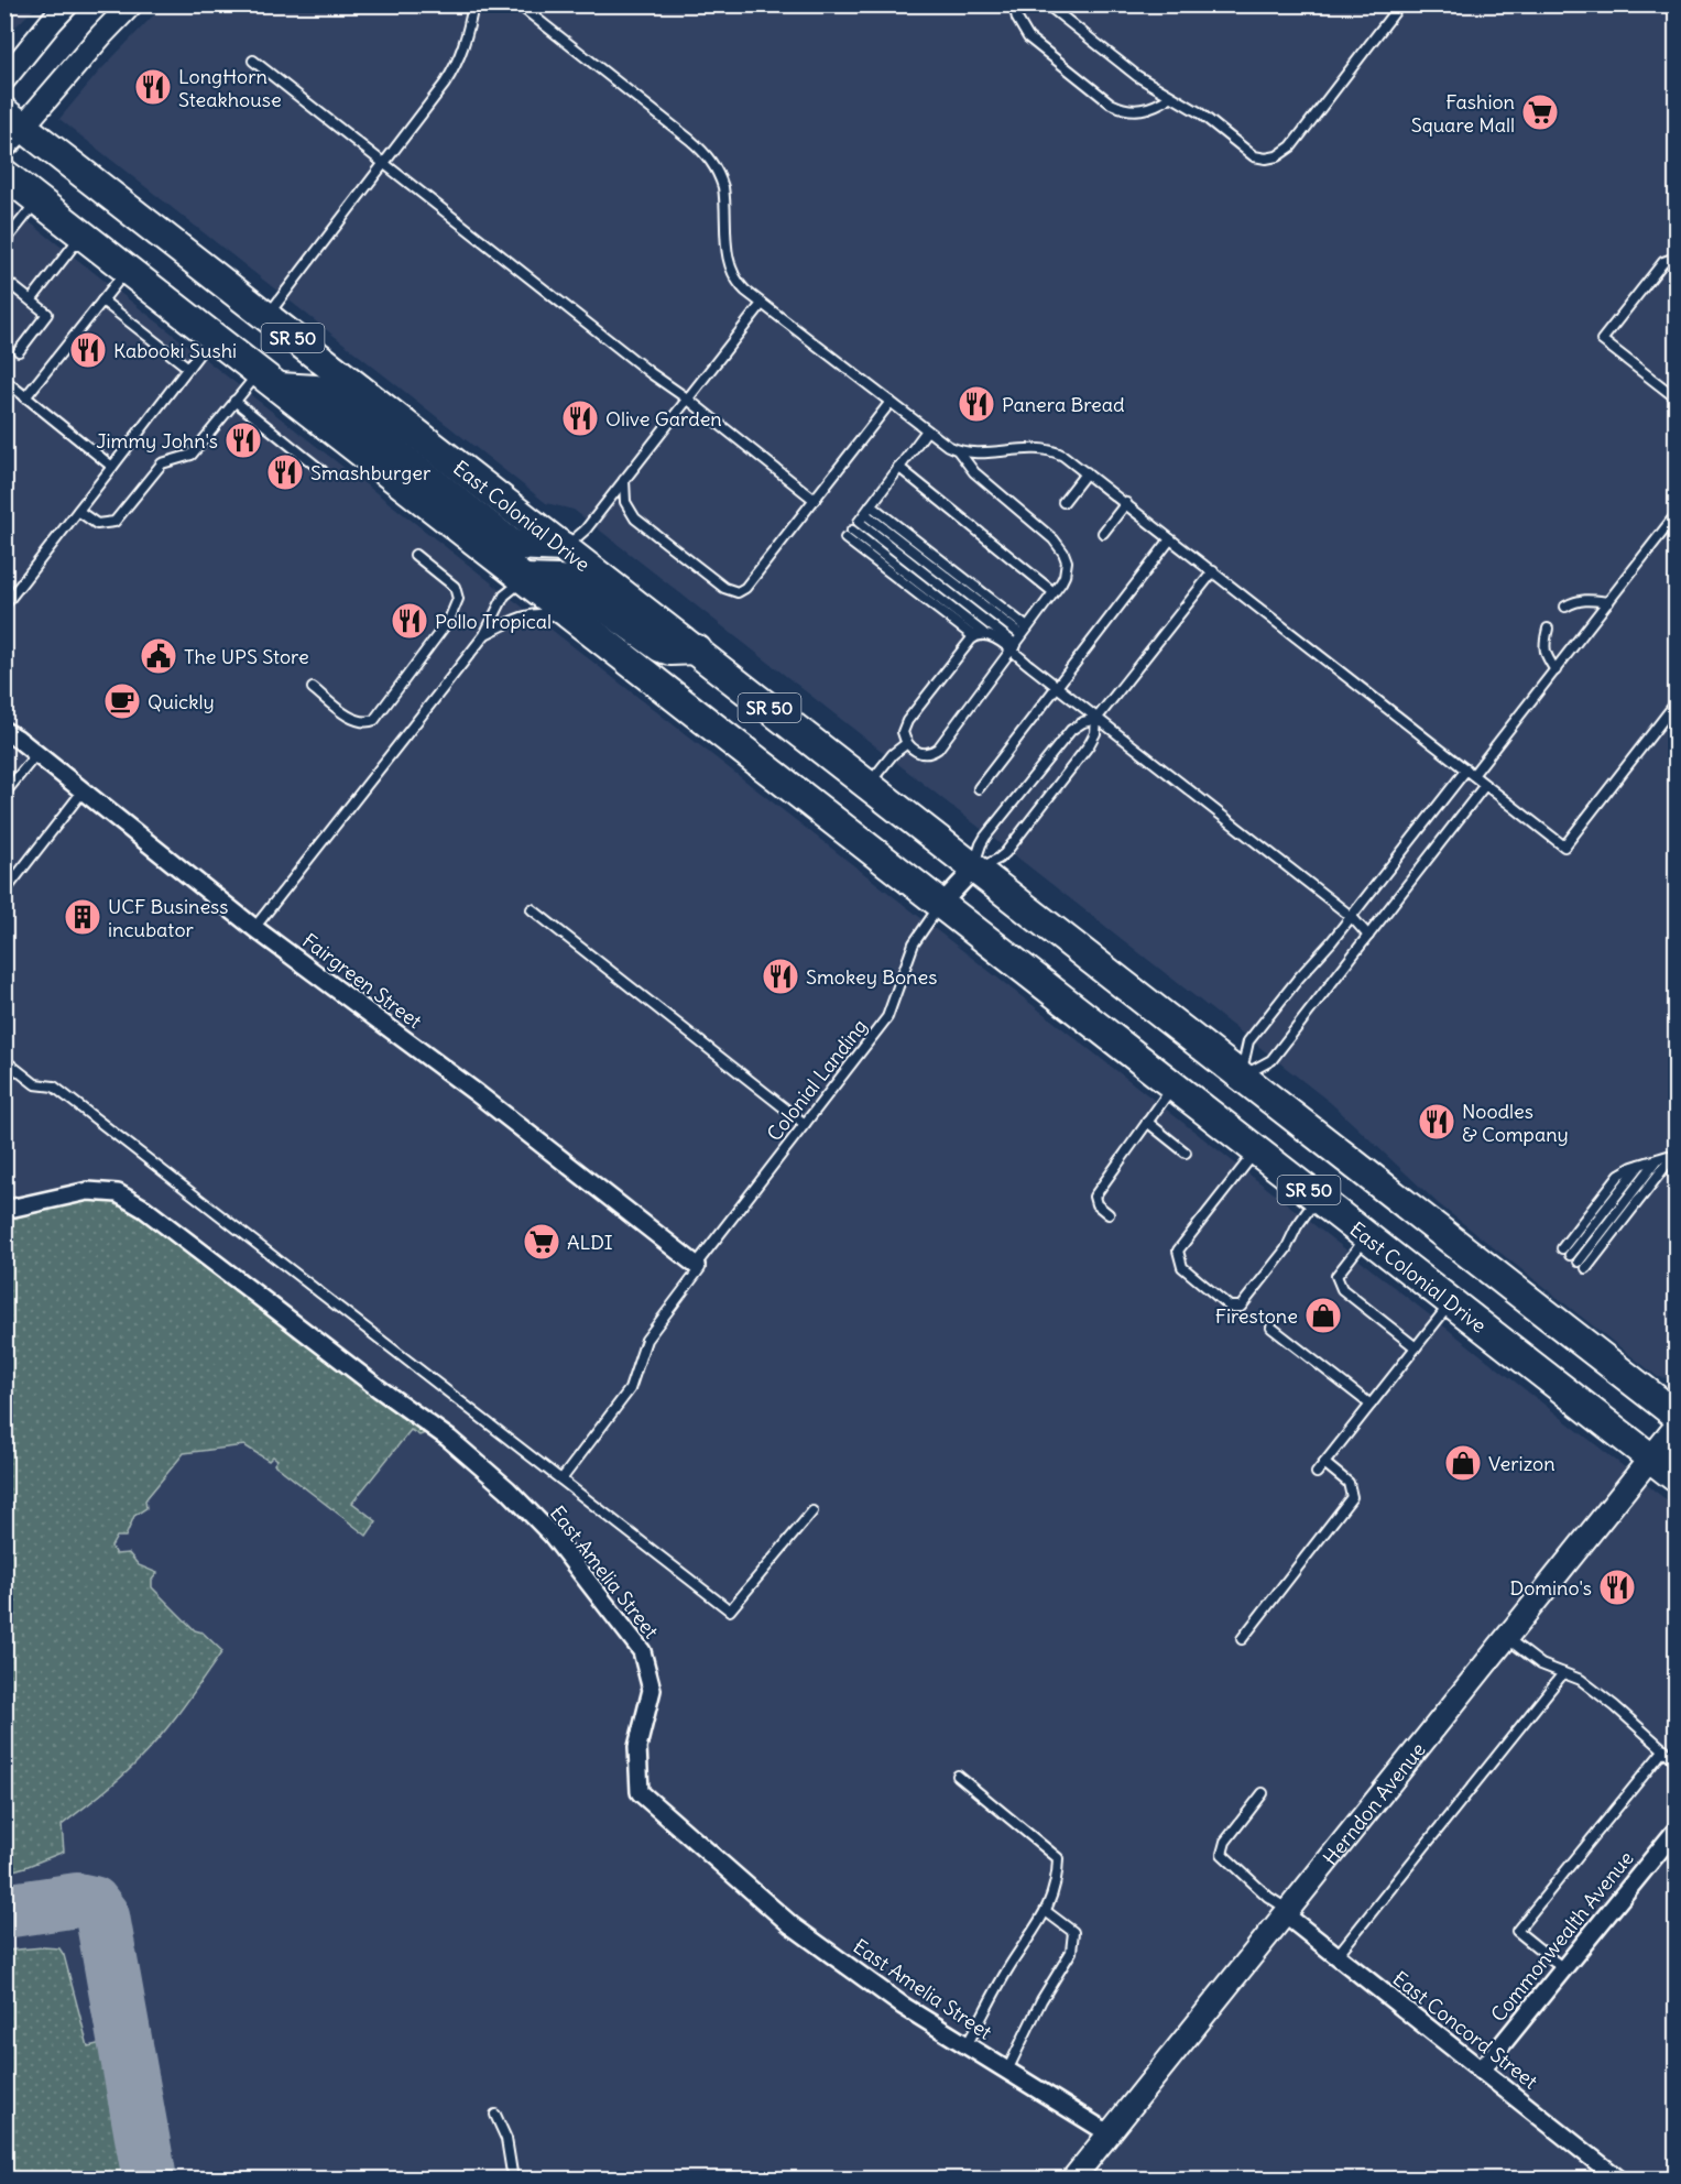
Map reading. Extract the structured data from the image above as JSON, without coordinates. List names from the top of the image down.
{
  "streets": {
    "highway": ["SR 50", "East Colonial Drive"],
    "street": [
      "Fairgreen Street",
      "East Amelia Street",
      "Herndon Avenue",
      "Commonwealth Avenue",
      "East Concord Street"
    ],
    "lane": ["Colonial Landing"]
  },
  "crossings": [
    ["East Colonial Drive", "Colonial Landing"],
    ["East Colonial Drive", "Herndon Avenue"],
    ["Fairgreen Street", "Colonial Landing"],
    ["East Amelia Street", "Herndon Avenue"],
    ["Herndon Avenue", "East Concord Street"],
    ["Commonwealth Avenue", "East Concord Street"]
  ],
  "places": {
    "restaurant": [
      "LongHorn Steakhouse",
      "Kabooki Sushi",
      "Panera Bread",
      "Olive Garden",
      "Jimmy John's",
      "Smashburger",
      "Pollo Tropical",
      "Smokey Bones",
      "Noodles & Company",
      "Domino's"
    ],
    "supermarket": ["Fashion Square Mall", "ALDI"],
    "public building": ["The UPS Store"],
    "cafe": ["Quickly"],
    "building": ["UCF Business incubator"],
    "shop": ["Firestone", "Verizon"]
  }
}
